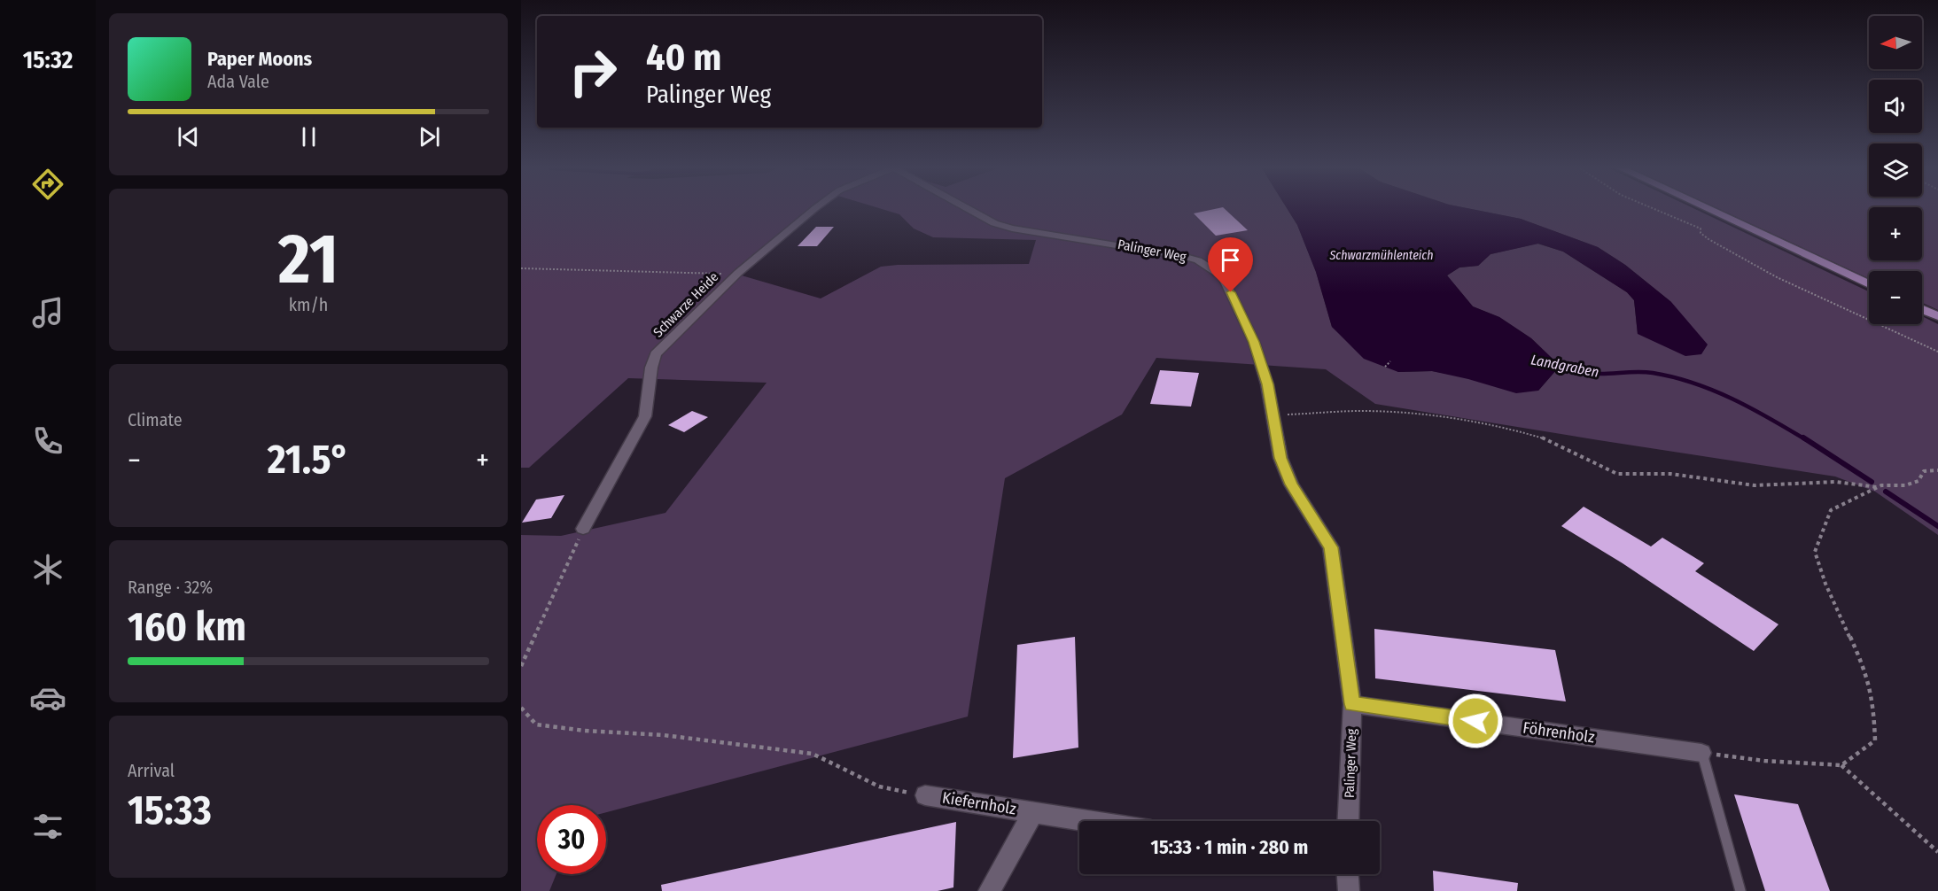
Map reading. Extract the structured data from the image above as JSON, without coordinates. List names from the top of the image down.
{
  "streets": {
    "street": [
      "Palinger Weg",
      "Schwarze Heide",
      "Föhrenholz",
      "Kiefernholz"
    ]
  },
  "crossings": [
    ["Palinger Weg", "Föhrenholz"]
  ],
  "water": ["Schwarzmühlenteich", "Landgraben"],
  "north": "left",
  "page": {
    "tabs": "15:32",
    "map_buttons": ["+", "−"],
    "turn": ["40 m", "Palinger Weg"],
    "song": ["Paper Moons", "Ada Vale"],
    "tile": [
      ["21", "km/h"],
      "Climate",
      ["Range · 32%", "160 km"],
      ["Arrival", "15:33"]
    ],
    "heat": ["−", "21.5°", "+"],
    "limit": "30",
    "trip": "15:33 · 1 min · 280 m"
  }
}
